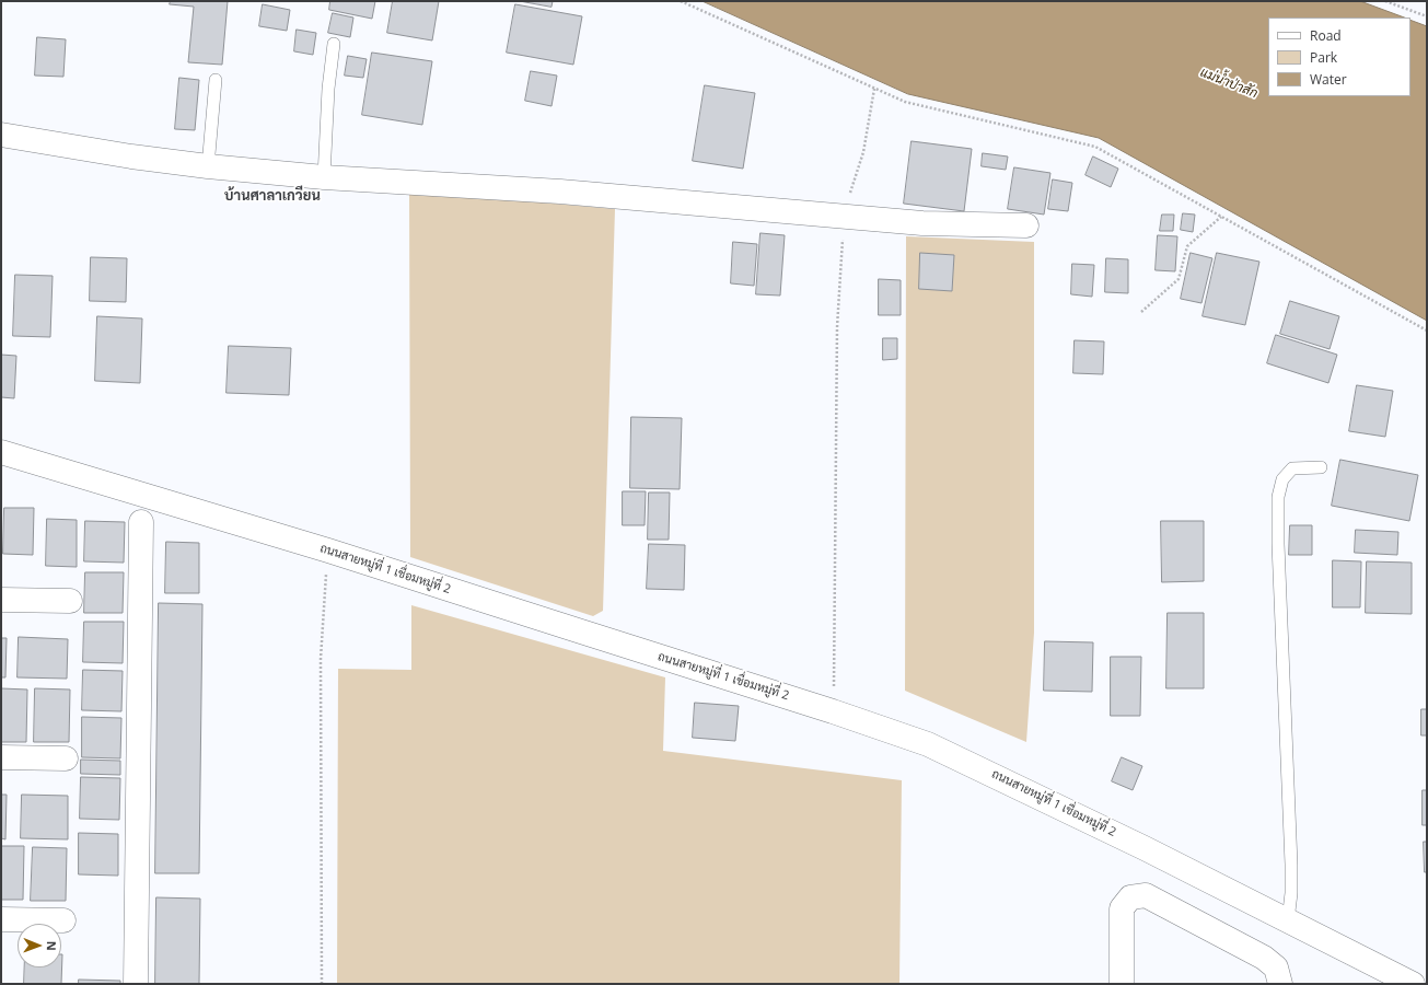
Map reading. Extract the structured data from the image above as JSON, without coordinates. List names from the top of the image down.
{
  "streets": {
    "street": ["ถนนสายหมู่ที่ 1 เชื่อมหมู่ที่ 2"]
  },
  "districts": ["บ้านศาลาเกวียน"],
  "water": ["แม่น้ำป่าสัก"],
  "legend": ["Road", "Park", "Water"],
  "north": "right"
}
